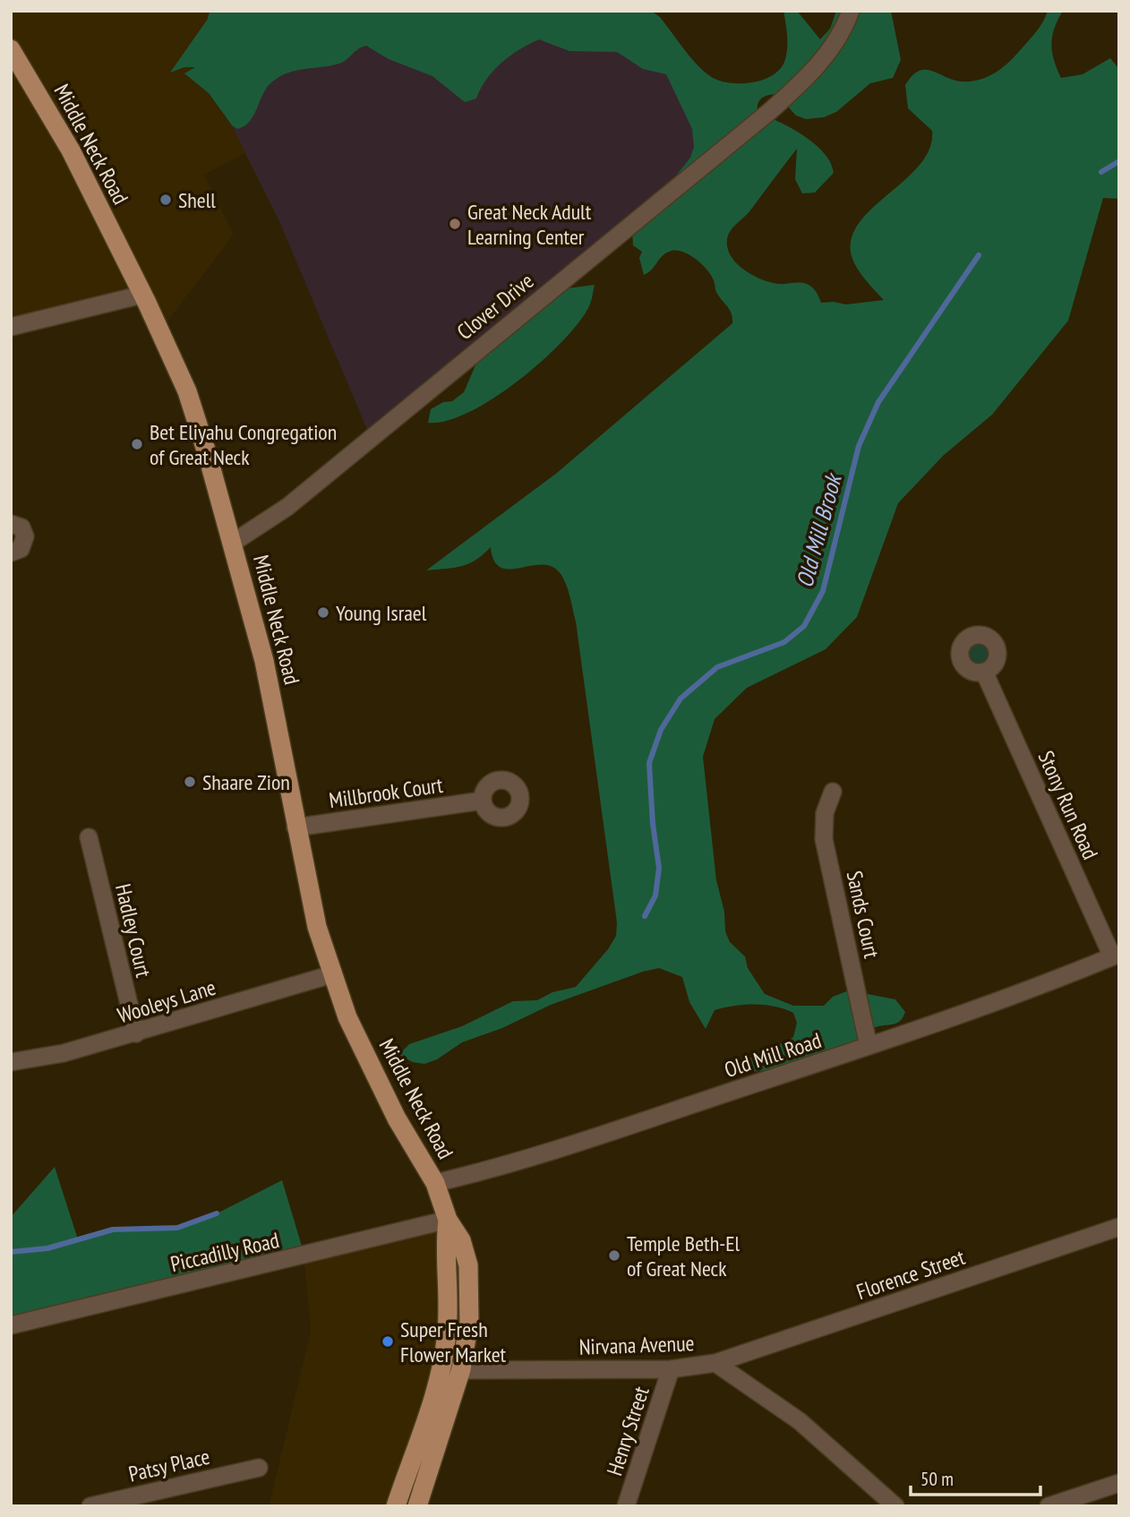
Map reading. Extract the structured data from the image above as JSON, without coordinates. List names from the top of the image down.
{
  "streets": {
    "main road": ["Middle Neck Road"],
    "street": [
      "Clover Drive",
      "Millbrook Court",
      "Stony Run Road",
      "Sands Court",
      "Hadley Court",
      "Wooleys Lane",
      "Old Mill Road",
      "Piccadilly Road",
      "Florence Street",
      "Nirvana Avenue",
      "Henry Street",
      "Patsy Place"
    ]
  },
  "crossings": [
    ["Middle Neck Road", "Clover Drive"],
    ["Middle Neck Road", "Millbrook Court"],
    ["Middle Neck Road", "Wooleys Lane"],
    ["Middle Neck Road", "Old Mill Road"],
    ["Middle Neck Road", "Piccadilly Road"],
    ["Middle Neck Road", "Nirvana Avenue"],
    ["Stony Run Road", "Old Mill Road"],
    ["Sands Court", "Old Mill Road"],
    ["Hadley Court", "Wooleys Lane"],
    ["Florence Street", "Nirvana Avenue"],
    ["Nirvana Avenue", "Henry Street"]
  ],
  "water": ["Old Mill Brook"],
  "places": [
    "Shell",
    "Great Neck Adult Learning Center",
    "Bet Eliyahu Congregation of Great Neck",
    "Young Israel",
    "Shaare Zion",
    "Temple Beth-El of Great Neck",
    "Super Fresh Flower Market"
  ],
  "scale_bar": "50 m"
}
